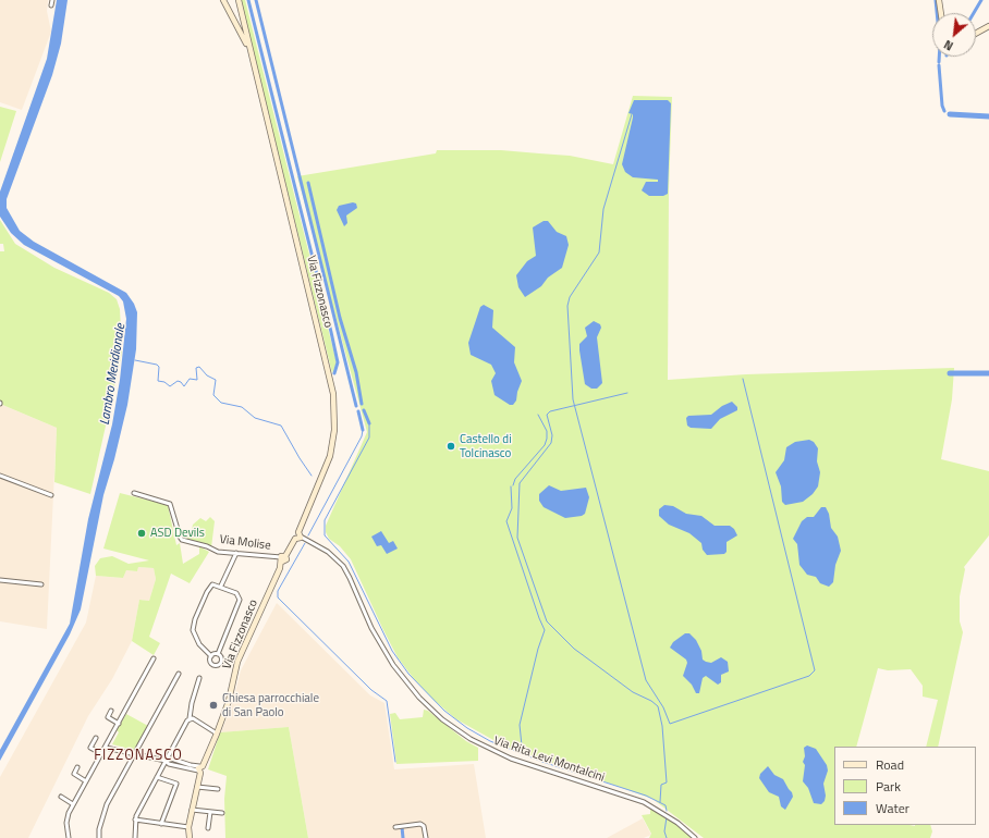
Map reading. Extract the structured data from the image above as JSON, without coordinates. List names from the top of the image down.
{
  "streets": {
    "main road": ["Via Fizzonasco"],
    "street": ["Via Molise", "Via Rita Levi Montalcini"]
  },
  "crossings": [
    ["Via Fizzonasco", "Via Molise"],
    ["Via Fizzonasco", "Via Rita Levi Montalcini"]
  ],
  "districts": ["FIZZONASCO"],
  "water": ["Lambro Meridionale"],
  "places": ["Castello di Tolcinasco", "ASD Devils", "Chiesa parrocchiale di San Paolo"],
  "legend": ["Road", "Park", "Water"],
  "north": "bottom left"
}
